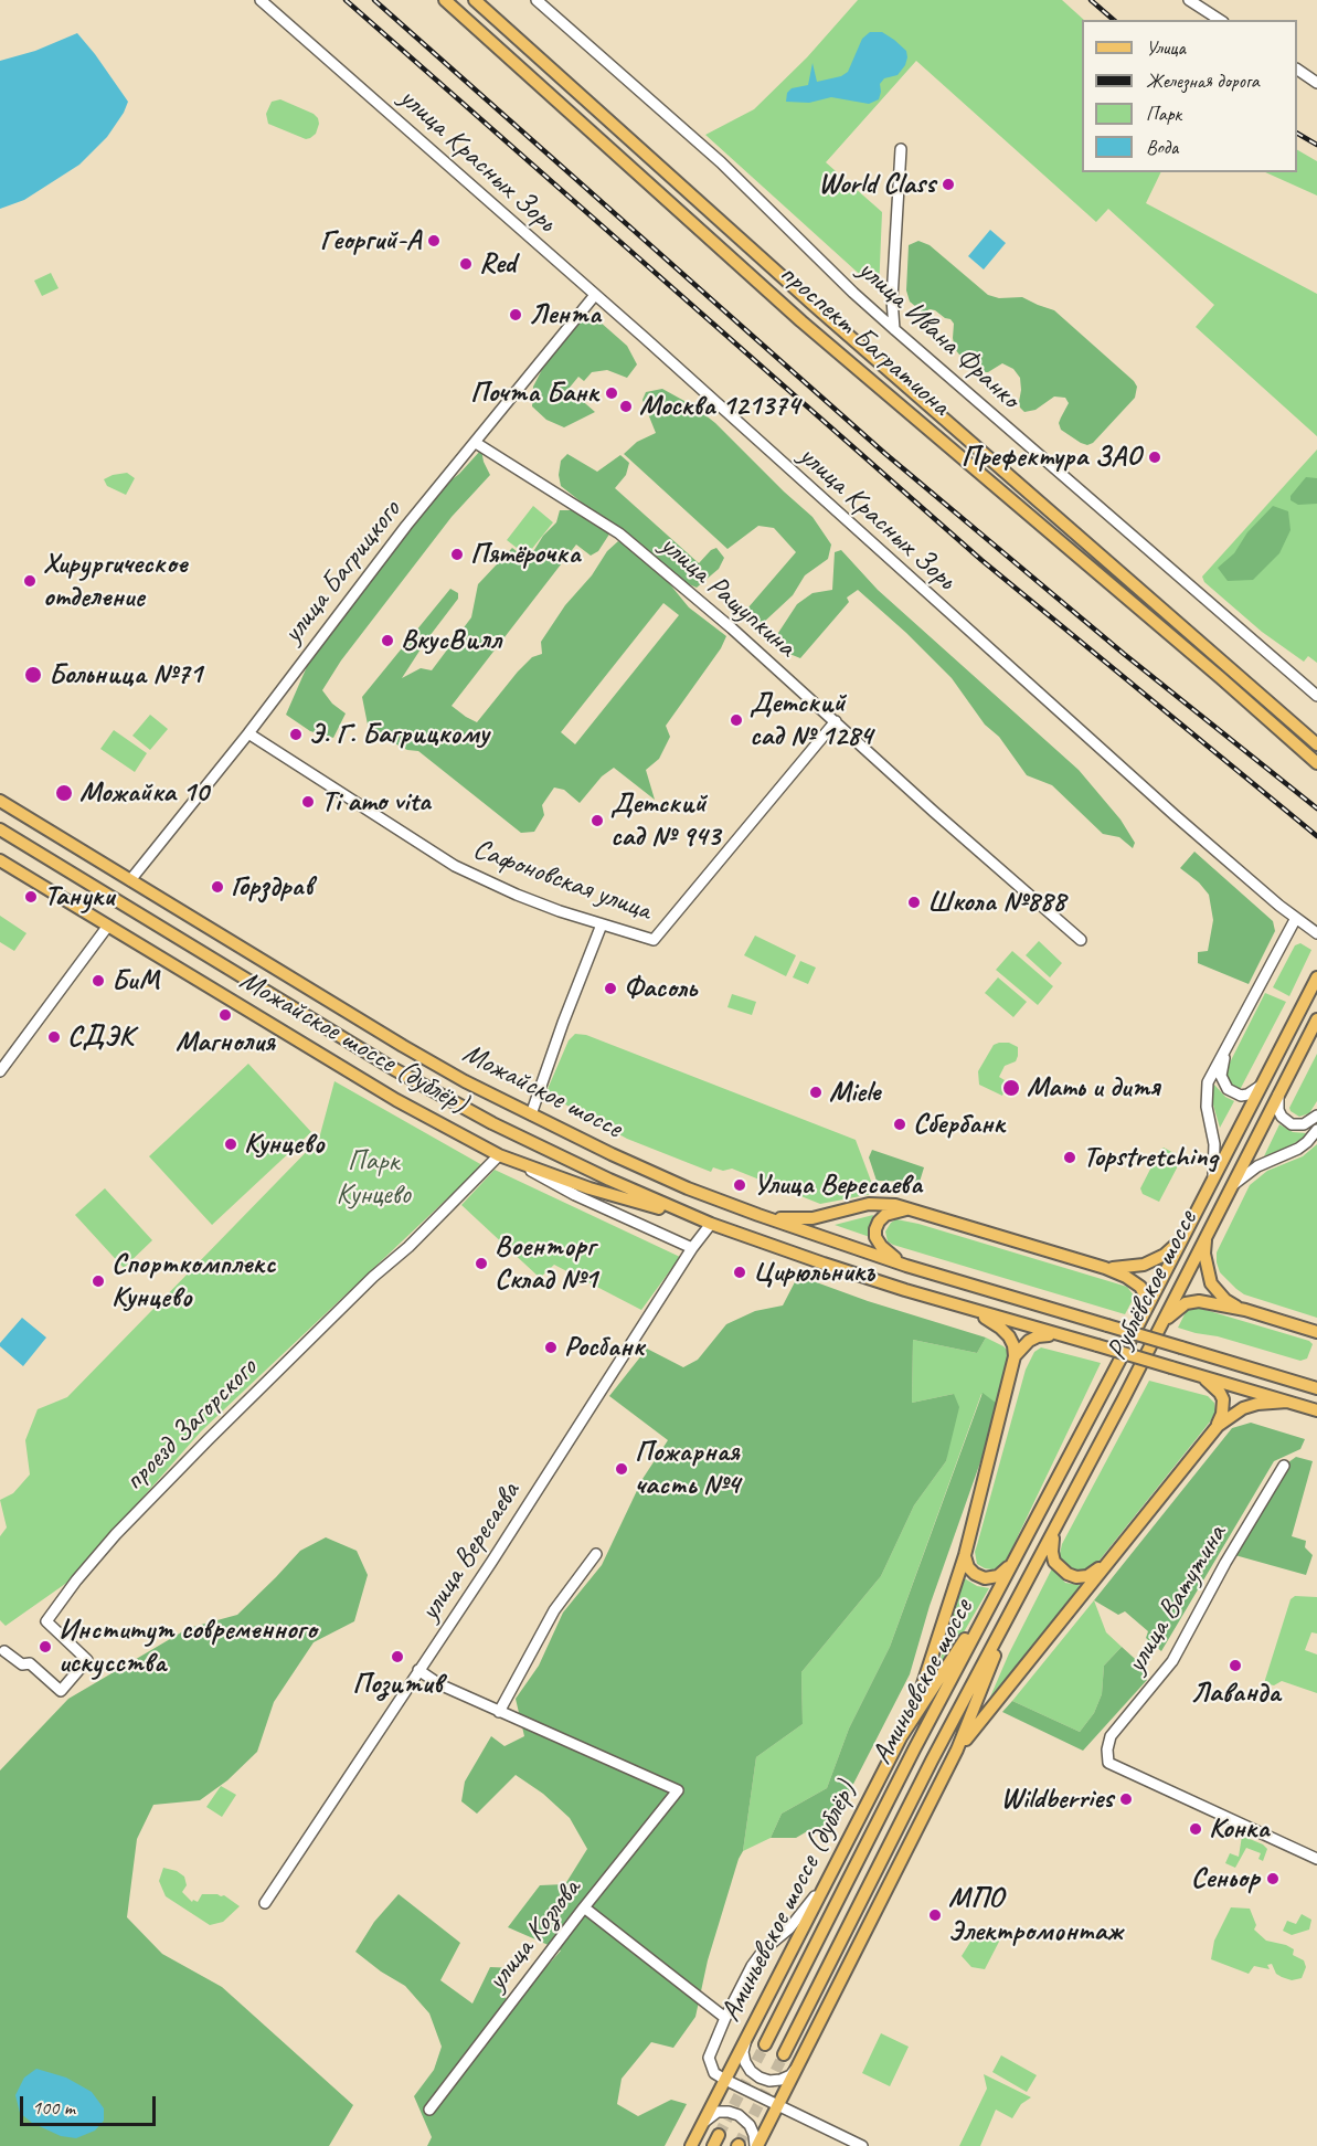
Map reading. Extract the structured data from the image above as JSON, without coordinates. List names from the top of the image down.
{
  "streets": {
    "main road": [
      "проспект Багратиона",
      "Можайское шоссе (дублёр)",
      "Можайское шоссе",
      "Рублёвское шоссе",
      "Аминьевское шоссе",
      "Аминьевское шоссе (дублёр)"
    ],
    "street": [
      "улица Красных Зорь",
      "улица Ивана Франко",
      "улица Багрицкого",
      "улица Ращупкина",
      "Сафоновская улица",
      "проезд Загорского",
      "улица Вересаева",
      "улица Ватутина",
      "улица Козлова"
    ]
  },
  "crossings": [
    ["улица Красных Зорь", "улица Багрицкого"],
    ["улица Багрицкого", "улица Ращупкина"],
    ["улица Багрицкого", "Сафоновская улица"],
    ["улица Багрицкого", "Можайское шоссе"],
    ["улица Ращупкина", "Сафоновская улица"],
    ["Можайское шоссе (дублёр)", "проезд Загорского"],
    ["Можайское шоссе (дублёр)", "улица Вересаева"],
    ["Можайское шоссе", "улица Вересаева"],
    ["Рублёвское шоссе", "Аминьевское шоссе"],
    ["Аминьевское шоссе", "Аминьевское шоссе (дублёр)"]
  ],
  "parks": ["Парк Кунцево"],
  "places": [
    "World Class",
    "Георгий-А",
    "Red",
    "Лента",
    "Почта Банк",
    "Москва 121374",
    "Префектура ЗАО",
    "Пятёрочка",
    "Хирургическое отделение",
    "ВкусВилл",
    "Больница №71",
    "Детский сад № 1284",
    "Э. Г. Багрицкому",
    "Можайка 10",
    "Ti amo vita",
    "Детский сад № 943",
    "Горздрав",
    "Тануки",
    "Школа №888",
    "БиМ",
    "Фасоль",
    "Магнолия",
    "СДЭК",
    "Мать и дитя",
    "Miele",
    "Сбербанк",
    "Кунцево",
    "Topstretching",
    "Улица Вересаева",
    "Военторг Склад №1",
    "Цирюльникъ",
    "Спорткомплекс Кунцево",
    "Росбанк",
    "Пожарная часть №4",
    "Институт современного искусства",
    "Позитив",
    "Лаванда",
    "Wildberries",
    "Конка",
    "Сеньор",
    "МПО Электромонтаж"
  ],
  "legend": [
    "Улица",
    "Железная дорога",
    "Парк",
    "Вода"
  ],
  "scale_bar": "100 m"
}
